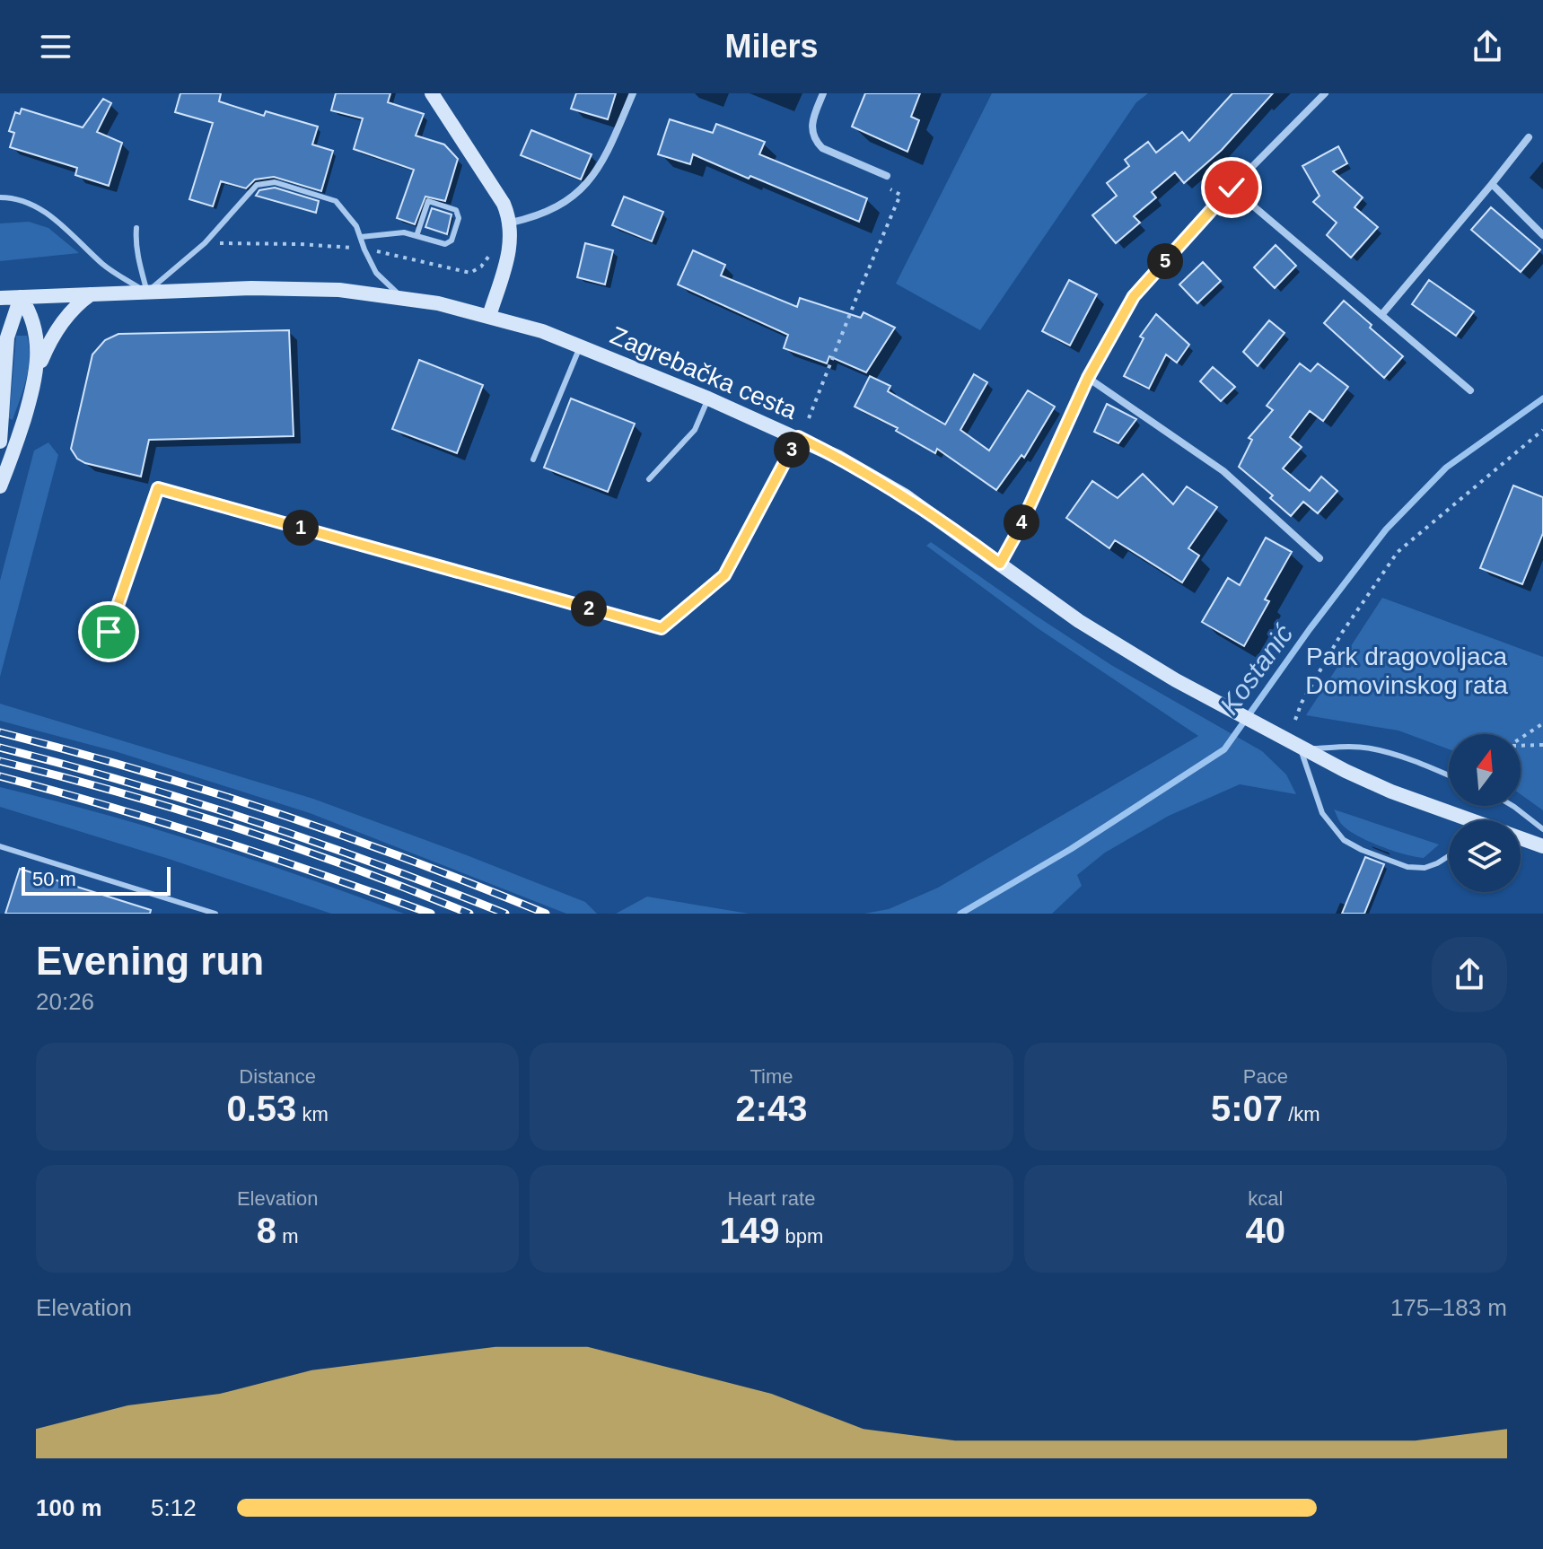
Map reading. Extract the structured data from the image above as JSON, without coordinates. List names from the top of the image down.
{
  "streets": {
    "main road": ["Zagrebačka cesta"]
  },
  "water": ["Kostanić"],
  "parks": ["Park dragovoljaca Domovinskog rata"],
  "scale_bar": "50 m",
  "north": "top",
  "page": {
    "header": "Milers",
    "pins": [
      "5",
      "3",
      "4",
      "1",
      "2"
    ],
    "scale": "50 m",
    "heading": ["Evening run", "20:26"],
    "stats": [
      ["Distance", "0.53 km"],
      ["Time", "2:43"],
      ["Pace", "5:07 /km"],
      ["Elevation", "8 m"],
      ["Heart rate", "149 bpm"],
      ["kcal", "40"]
    ],
    "chart": ["Elevation", "175–183 m"],
    "list": [
      {
        "name": "100 m",
        "note": "5:12"
      }
    ]
  }
}
